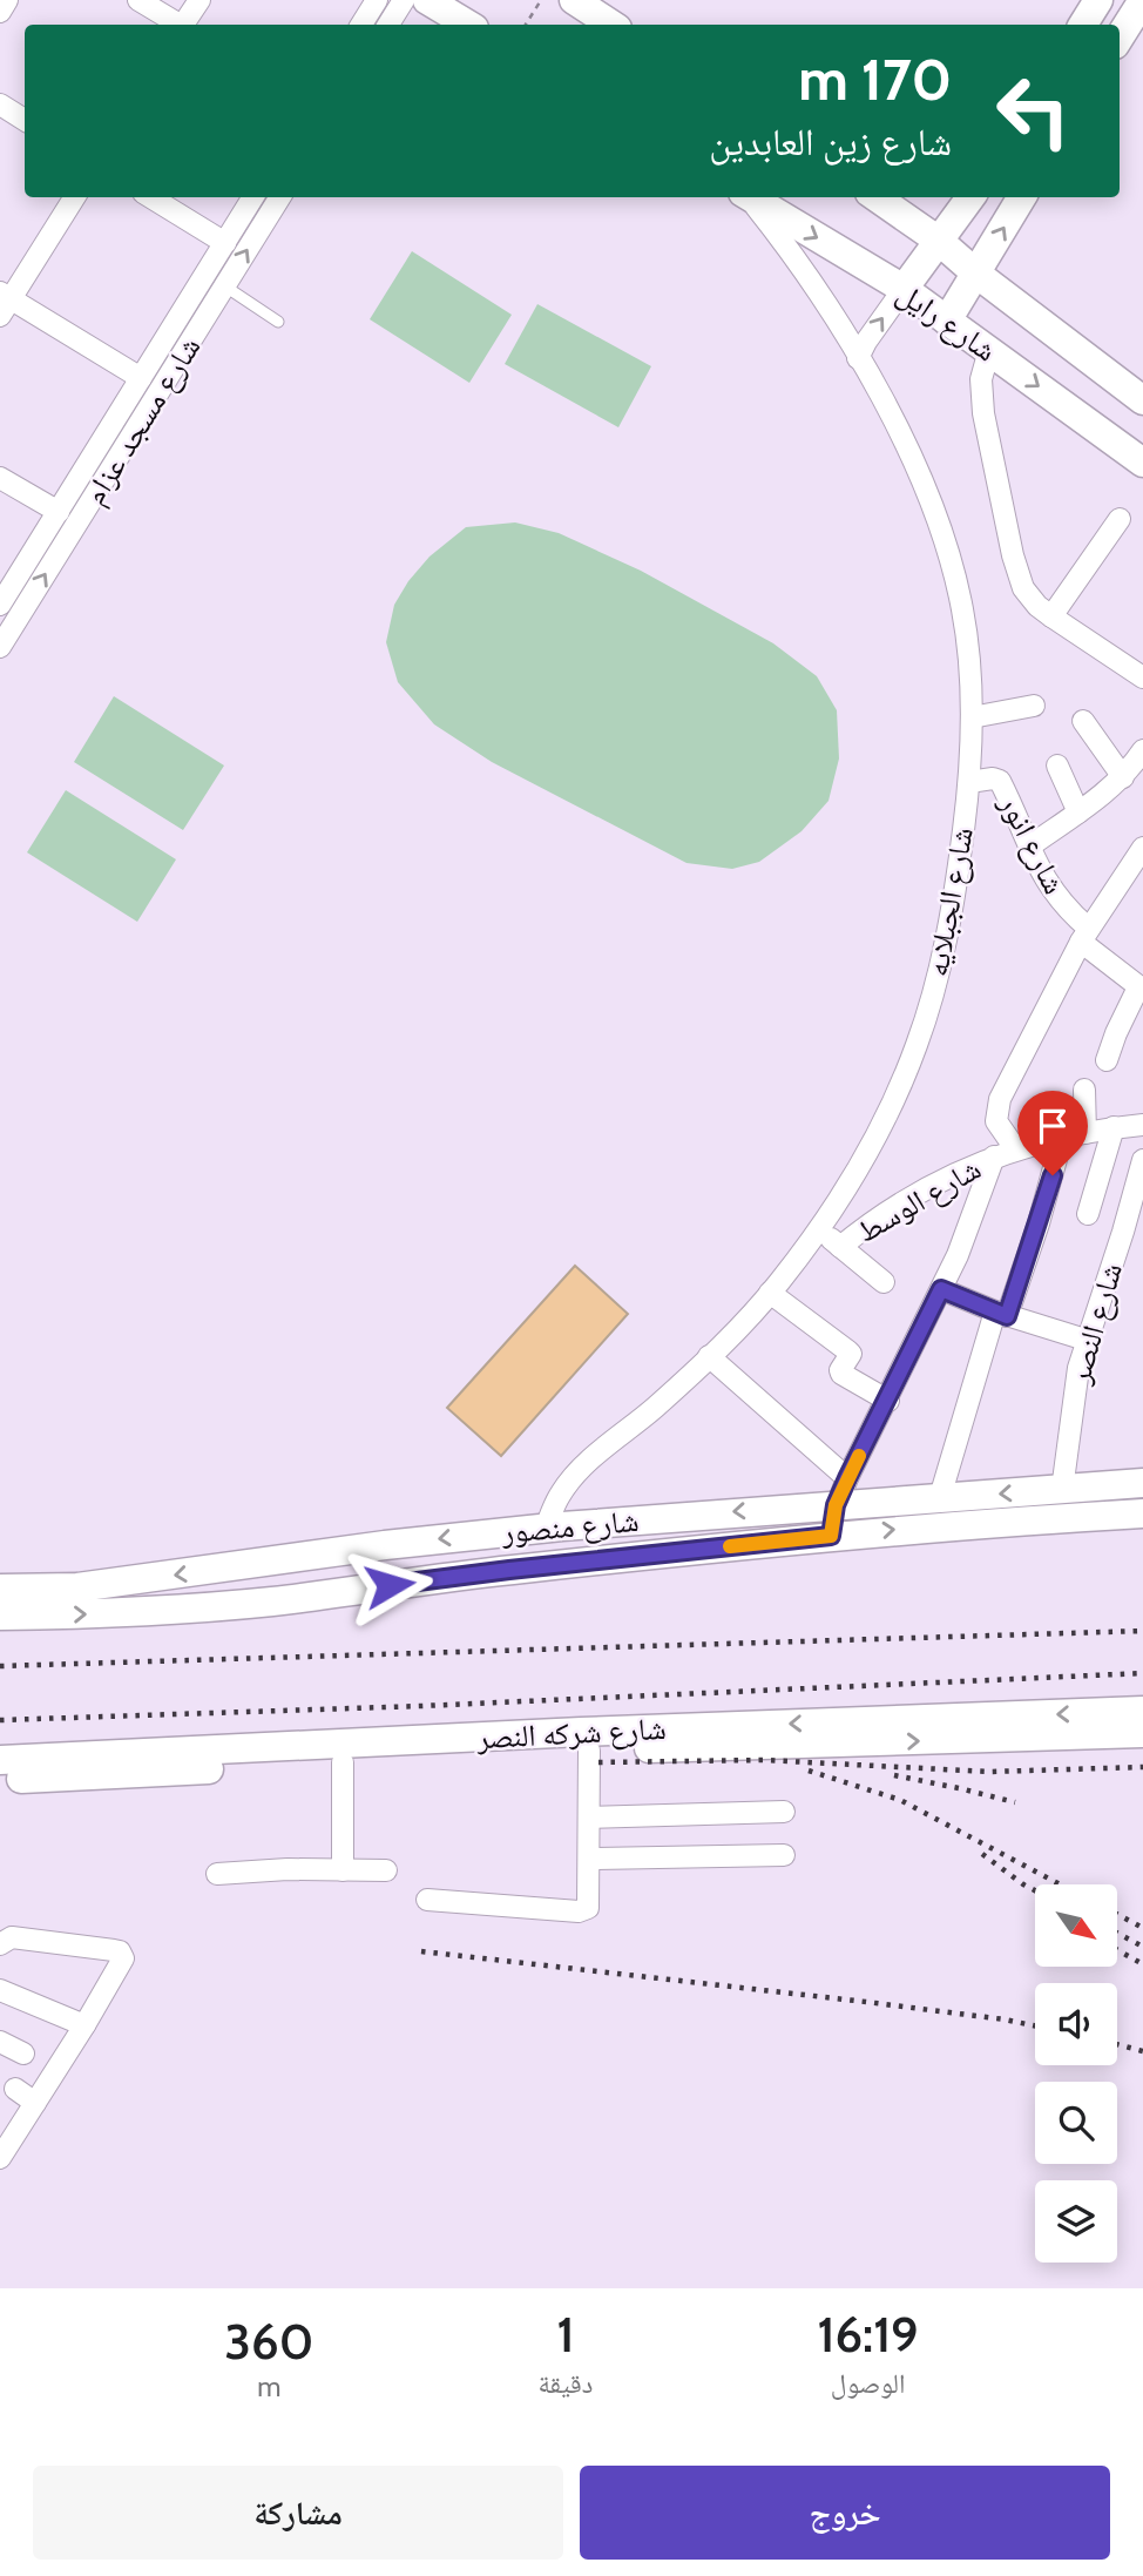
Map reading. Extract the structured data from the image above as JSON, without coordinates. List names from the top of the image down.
{
  "streets": {
    "street": [
      "شارع رايل",
      "شارع مسجد عزام",
      "شارع انور",
      "شارع الجبلايه",
      "شارع الوسط",
      "شارع النصر",
      "شارع منصور",
      "شارع شركه النصر"
    ]
  },
  "crossings": [
    ["شارع انور", "شارع الجبلايه"],
    ["شارع الجبلايه", "شارع منصور"],
    ["شارع النصر", "شارع منصور"]
  ],
  "north": "bottom right",
  "page": {
    "turn": ["170 m", "شارع زين العابدين"],
    "eta": [
      "16:19",
      "الوصول",
      "1",
      "دقيقة",
      "360",
      "m"
    ],
    "buttons": ["خروج", "مشاركة"]
  }
}
